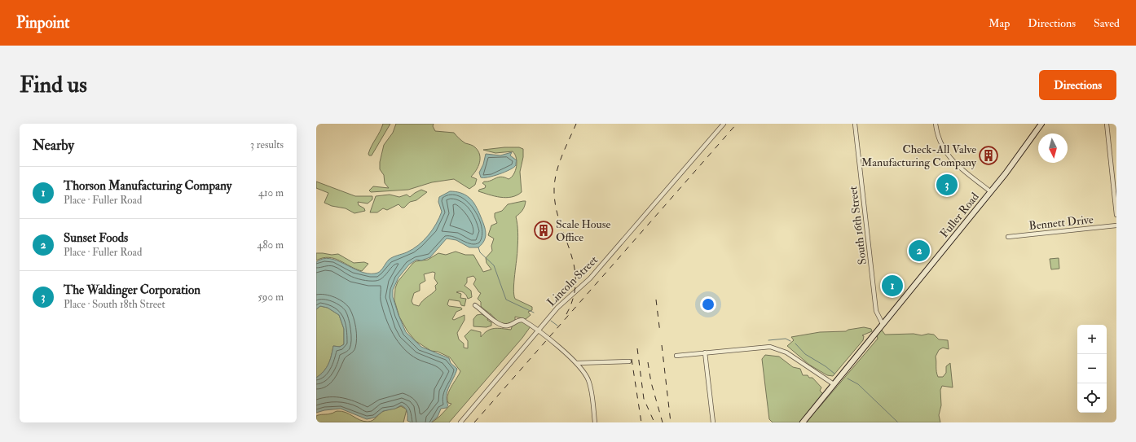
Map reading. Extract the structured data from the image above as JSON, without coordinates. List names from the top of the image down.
{
  "streets": {
    "street": [
      "Fuller Road",
      "Bennett Drive",
      "South 16th Street",
      "Lincoln Street"
    ]
  },
  "crossings": [
    ["Fuller Road", "South 16th Street"]
  ],
  "places": {
    "building": ["Check-All Valve Manufacturing Company", "Scale House Office"]
  },
  "north": "bottom",
  "page": {
    "header": "Pinpoint",
    "nav": ["Map", "Directions", "Saved"],
    "buttons": "Directions",
    "title": "Find us",
    "heading": ["Nearby", "3 results"],
    "list": [
      {
        "mark": "1",
        "name": "Thorson Manufacturing Company",
        "note": "Place · Fuller Road",
        "value": "410 m"
      },
      {
        "mark": "2",
        "name": "Sunset Foods",
        "note": "Place · Fuller Road",
        "value": "480 m"
      },
      {
        "mark": "3",
        "name": "The Waldinger Corporation",
        "note": "Place · South 18th Street",
        "value": "590 m"
      }
    ],
    "pins": ["3", "2", "1"],
    "map_buttons": ["+", "−"]
  }
}
